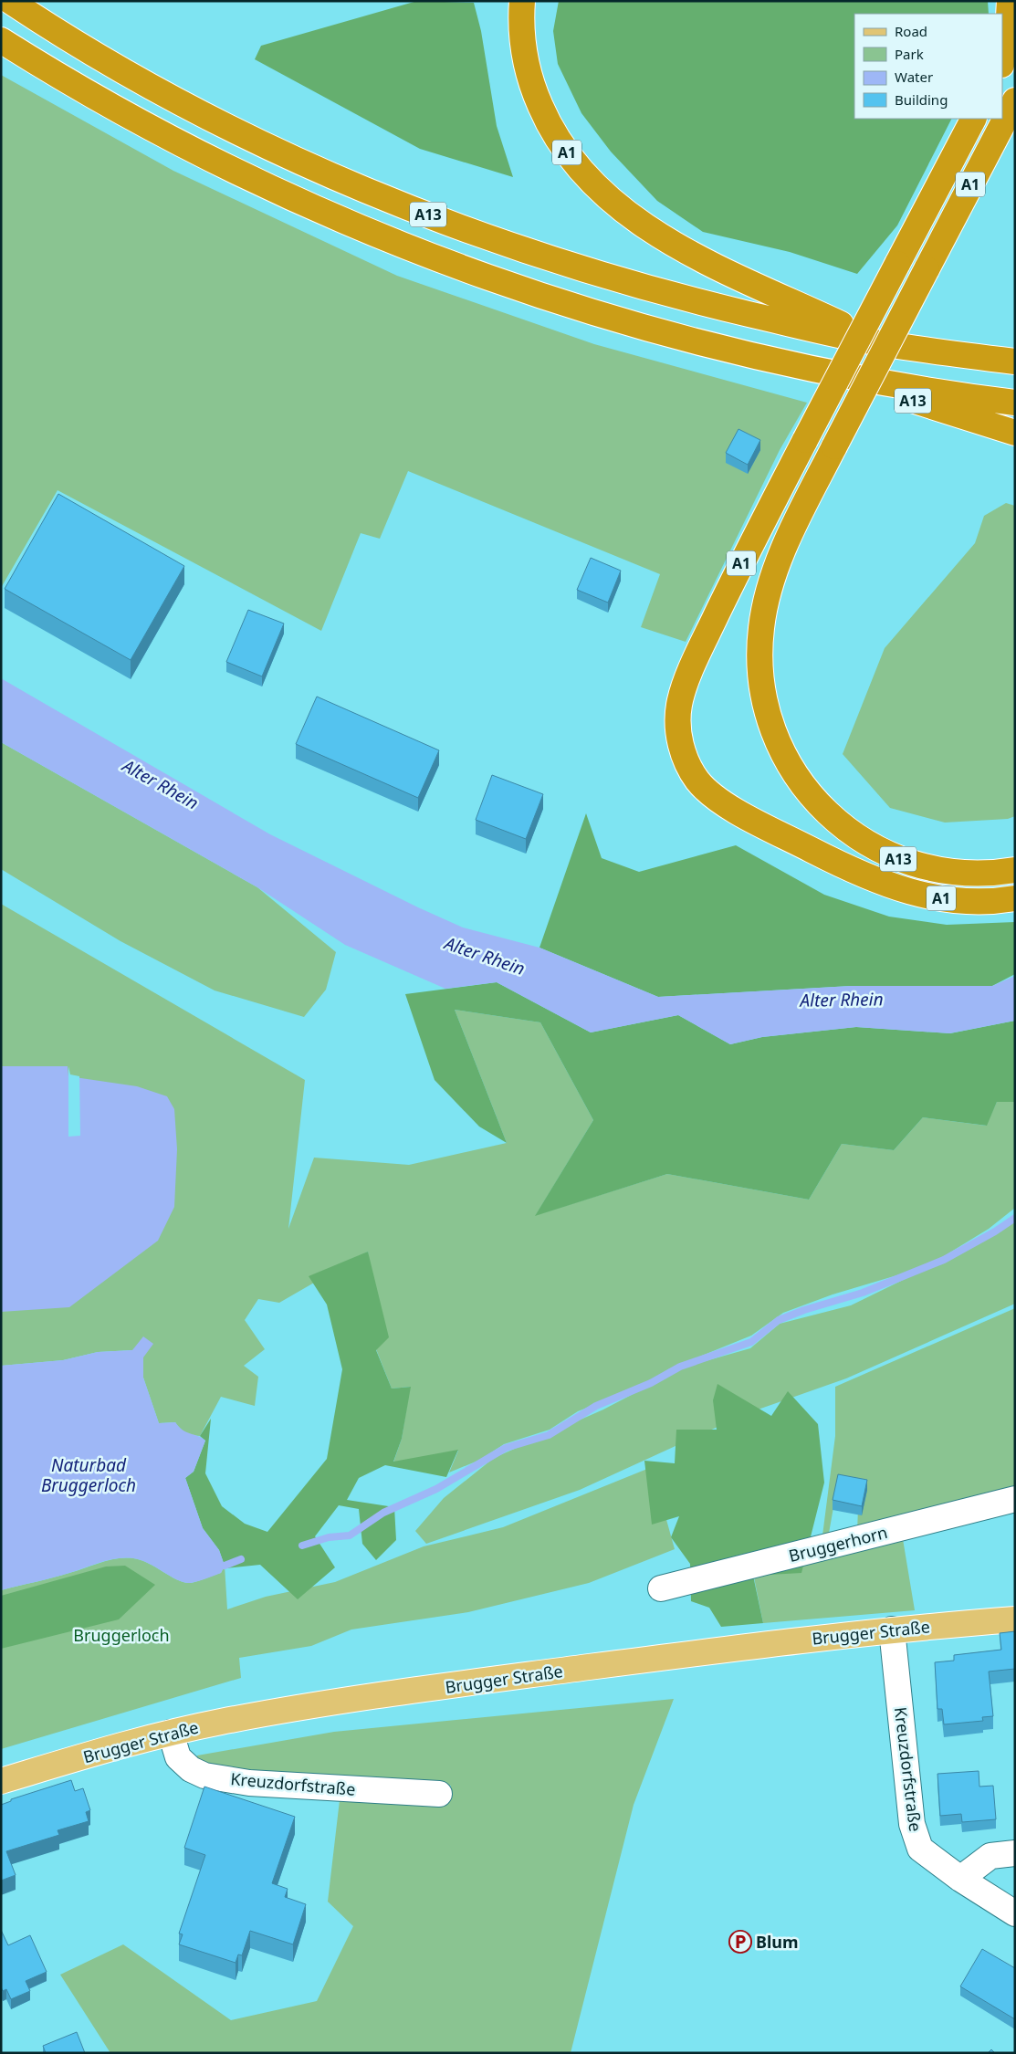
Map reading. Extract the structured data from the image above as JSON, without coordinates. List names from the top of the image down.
{
  "streets": {
    "highway": ["A1", "A13"],
    "main road": ["Brugger Straße"],
    "street": ["Bruggerhorn", "Kreuzdorfstraße"]
  },
  "crossings": [
    ["A1", "A13"],
    ["Brugger Straße", "Kreuzdorfstraße"]
  ],
  "water": ["Alter Rhein", "Naturbad Bruggerloch"],
  "parks": ["Bruggerloch"],
  "places": {
    "parking": ["Blum"]
  },
  "legend": [
    "Road",
    "Park",
    "Water",
    "Building"
  ]
}
